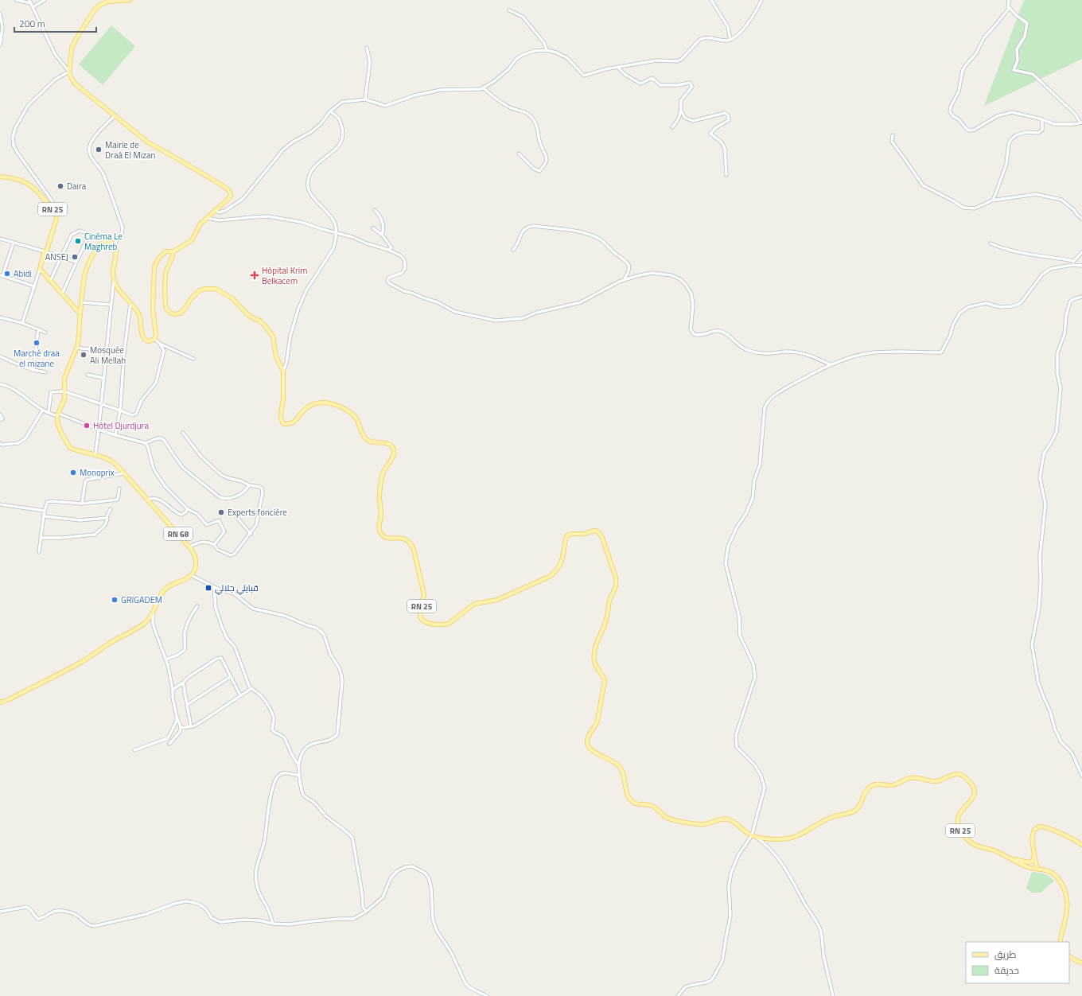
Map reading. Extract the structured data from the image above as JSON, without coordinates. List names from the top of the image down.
{
  "streets": {
    "main road": ["RN 25", "RN 68"]
  },
  "places": {
    "other": [
      "Mairie de Draâ El Mizan",
      "Daira",
      "Cinéma Le Maghreb",
      "ANSEJ",
      "Abidi",
      "Marché draa el mizane",
      "Mosquée Ali Mellah",
      "Hôtel Djurdjura",
      "Monoprix",
      "Experts foncière",
      "GRIGADEM"
    ],
    "health": ["Hôpital Krim Belkacem"],
    "transit": ["قبايلي جلالي"]
  },
  "legend": ["طريق", "حديقة"],
  "scale_bar": "200 m"
}
